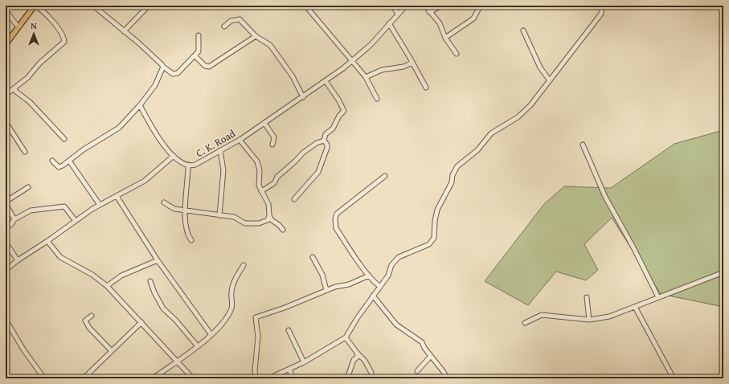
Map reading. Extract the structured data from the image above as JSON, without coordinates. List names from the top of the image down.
{
  "streets": {
    "street": ["C. K. Road"]
  },
  "north": "top"
}
